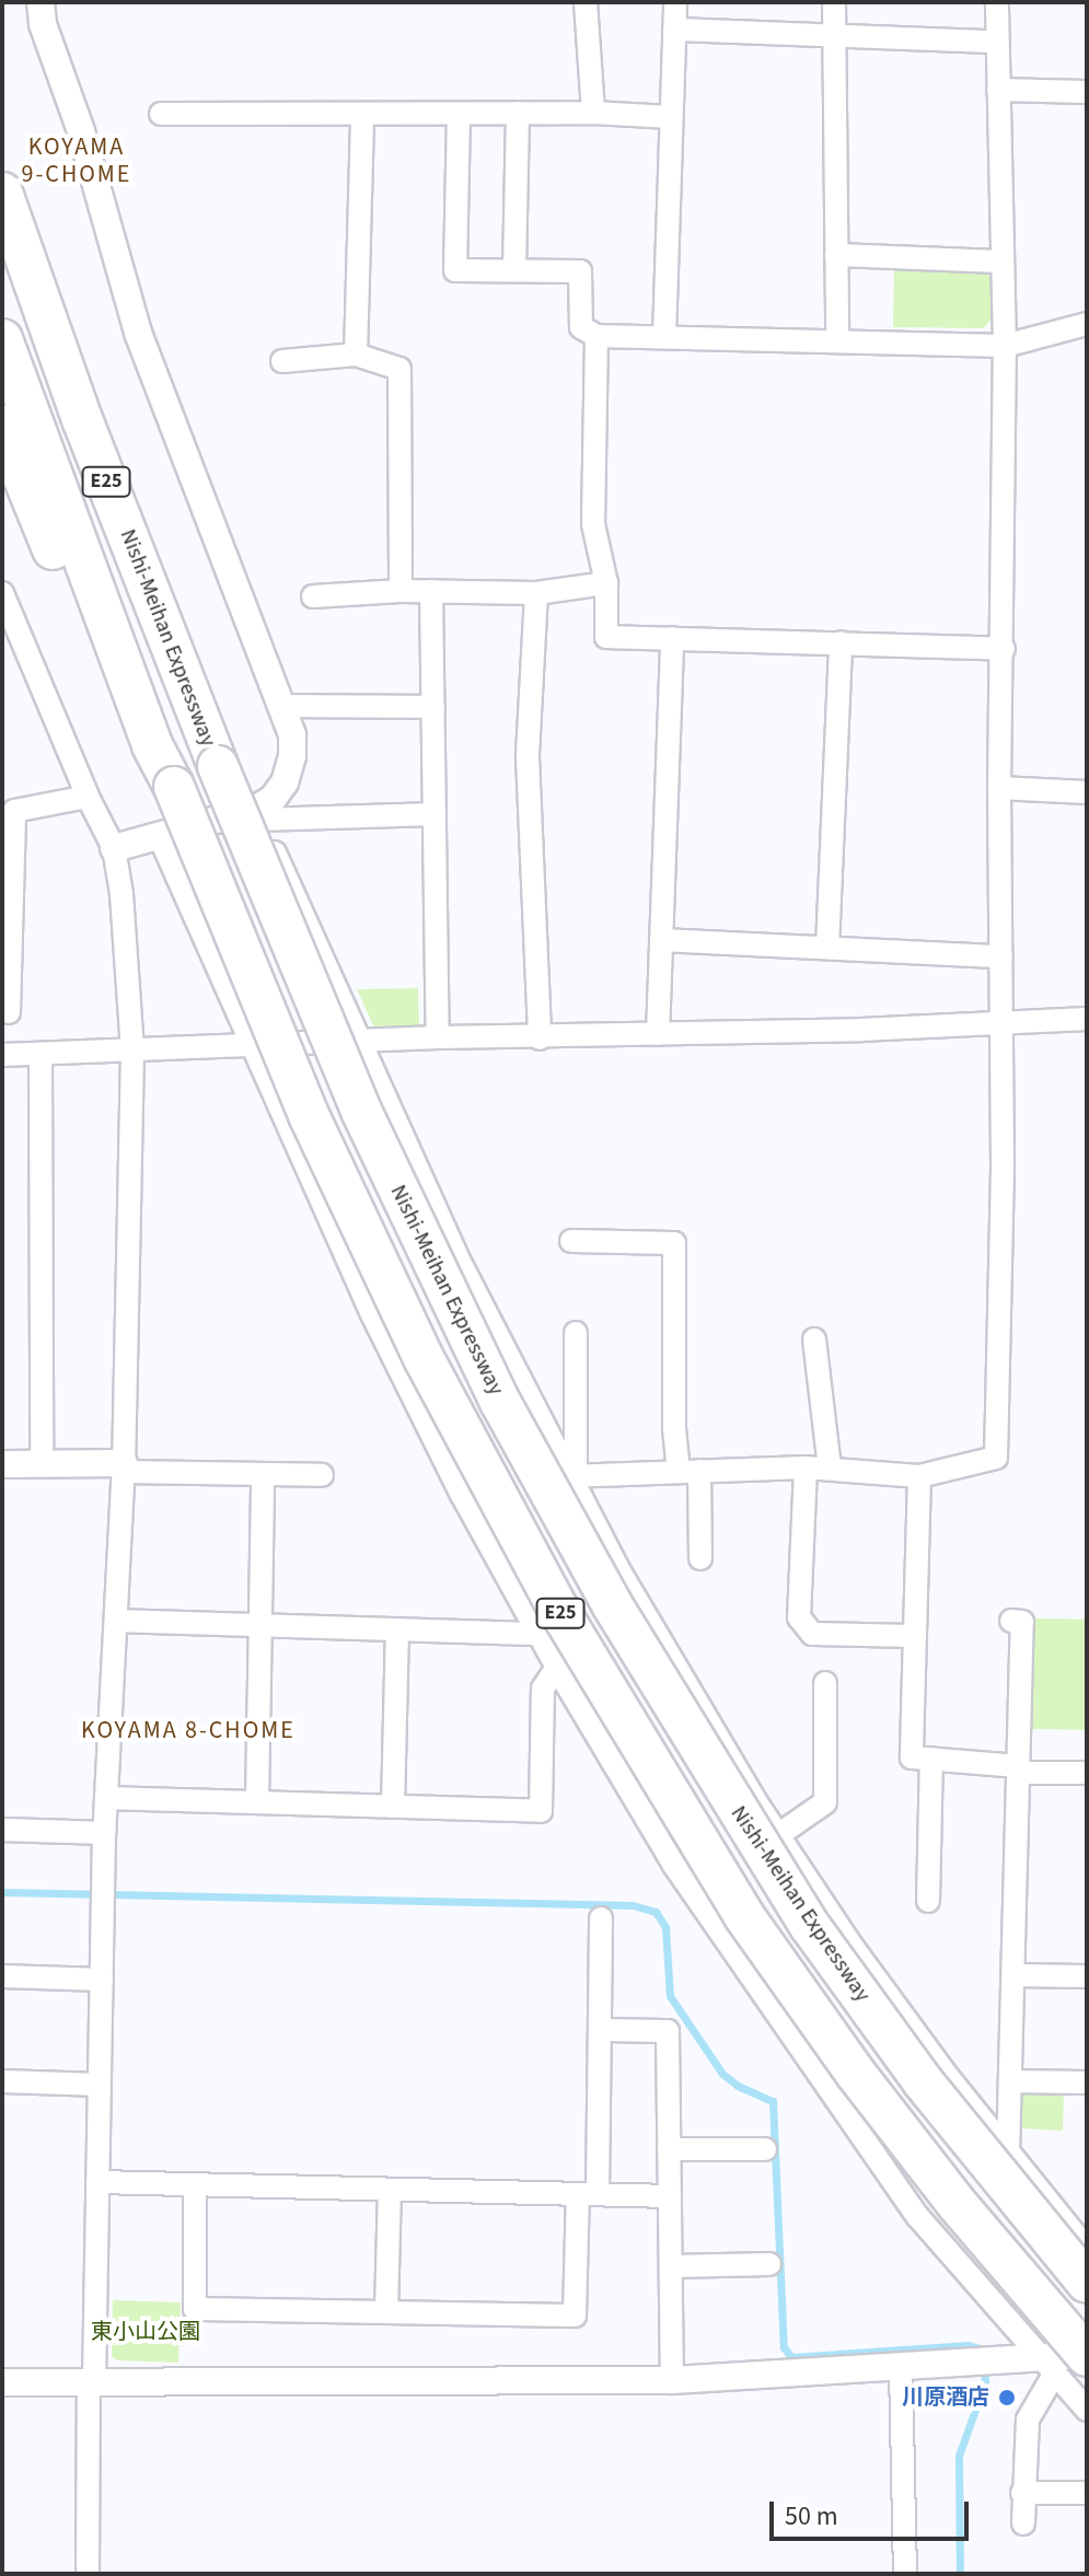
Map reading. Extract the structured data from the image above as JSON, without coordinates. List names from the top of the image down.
{
  "streets": {
    "highway": ["E25", "Nishi-Meihan Expressway"]
  },
  "districts": ["KOYAMA 9-CHOME", "KOYAMA 8-CHOME"],
  "parks": ["東小山公園"],
  "places": ["川原酒店"],
  "scale_bar": "50 m"
}
